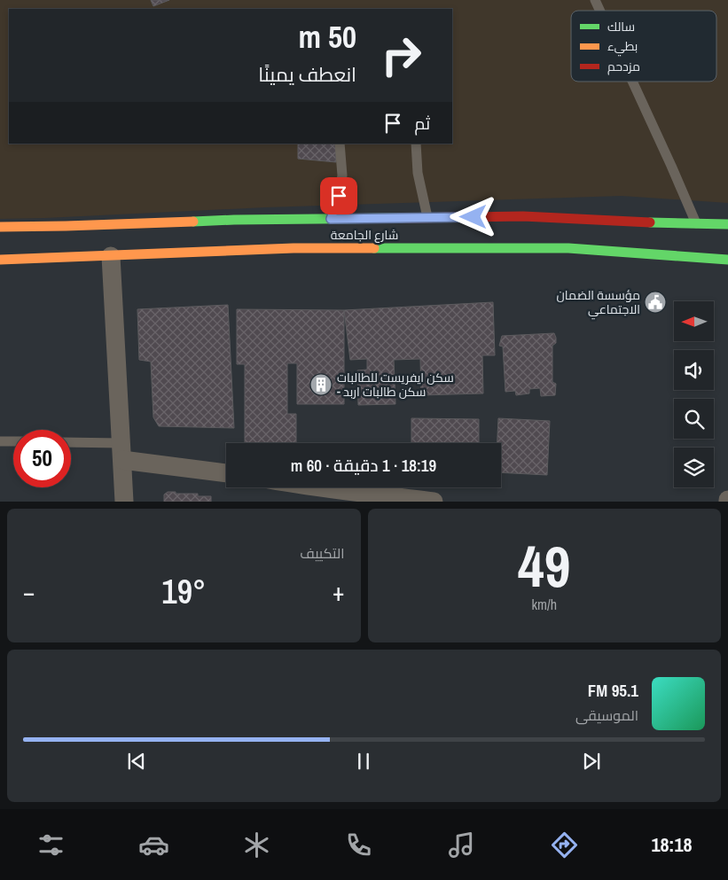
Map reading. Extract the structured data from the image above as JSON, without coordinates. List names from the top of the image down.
{
  "streets": {
    "main road": ["شارع الجامعة"]
  },
  "places": {
    "public building": ["مؤسسة الضمان الاجتماعي"],
    "building": ["سكن ايفريست للطالبات - سكن طالبات اربد"]
  },
  "legend": ["سالك", "بطيء", "مزدحم"],
  "north": "left",
  "page": {
    "turn": ["50 m", "انعطف يمينًا"],
    "then": "ثم",
    "limit": "50",
    "trip": "18:19 · 1 دقيقة · 60 m",
    "tile": [
      ["49", "km/h"],
      "التكييف"
    ],
    "heat": ["−", "19°", "+"],
    "song": ["95.1 FM", "الموسيقى"],
    "tabs": "18:18"
  }
}
